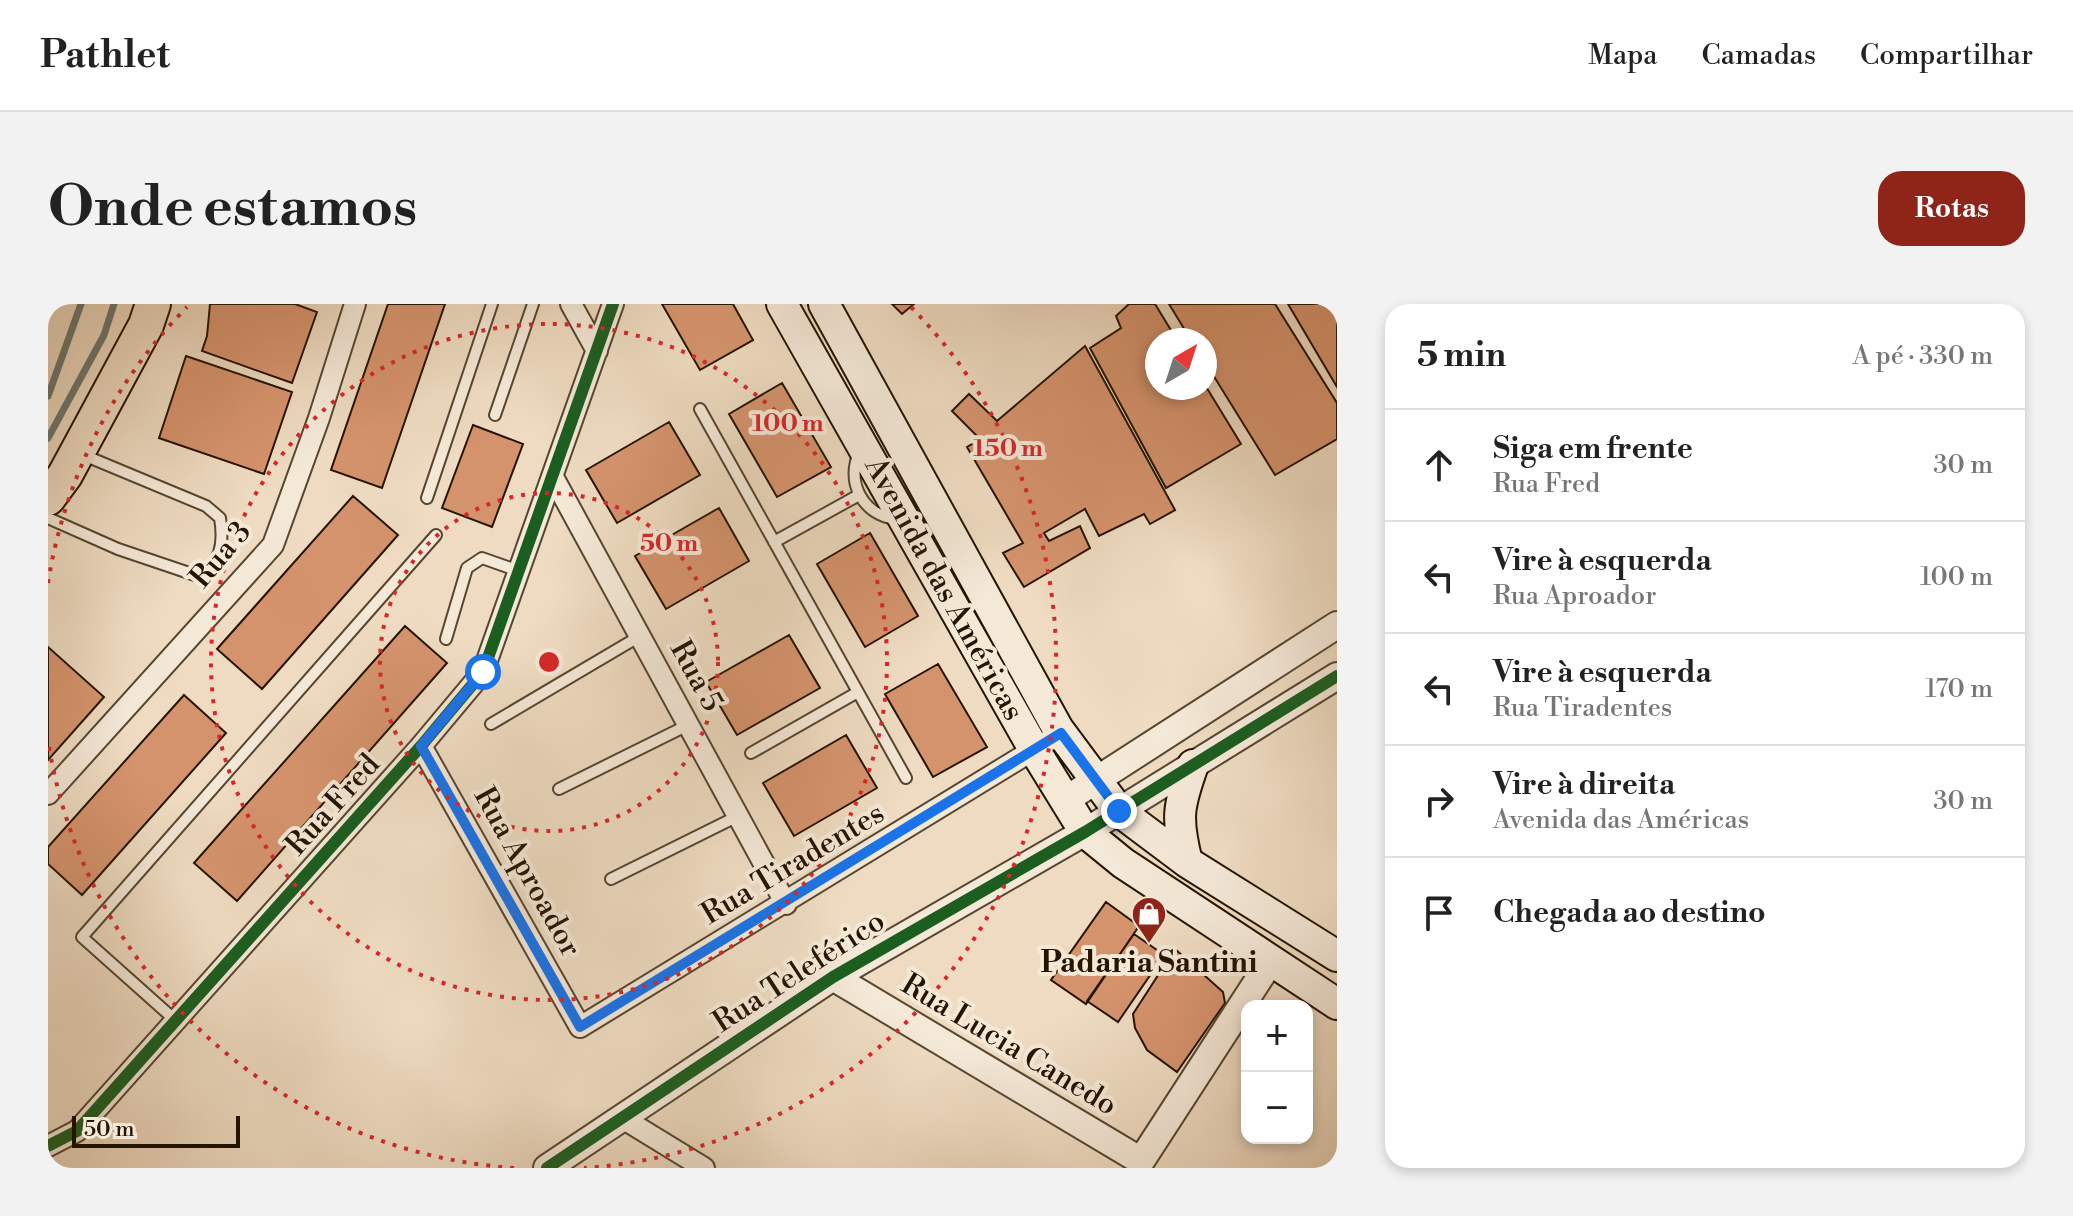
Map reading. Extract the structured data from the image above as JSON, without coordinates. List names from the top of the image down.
{
  "streets": {
    "main road": ["Avenida das Américas"],
    "street": [
      "Rua 3",
      "Rua 5",
      "Rua Fred",
      "Rua Tiradentes",
      "Rua Aproador",
      "Rua Teleférico",
      "Rua Lucia Canedo"
    ]
  },
  "crossings": [
    ["Avenida das Américas", "Rua Tiradentes"],
    ["Avenida das Américas", "Rua Teleférico"],
    ["Rua 5", "Rua Fred"],
    ["Rua 5", "Rua Tiradentes"],
    ["Rua Fred", "Rua Aproador"],
    ["Rua Tiradentes", "Rua Aproador"],
    ["Rua Teleférico", "Rua Lucia Canedo"]
  ],
  "places": {
    "shop": ["Padaria Santini"]
  },
  "scale_bar": "50 m",
  "north": "top right",
  "page": {
    "header": "Pathlet",
    "nav": ["Mapa", "Camadas", "Compartilhar"],
    "buttons": "Rotas",
    "title": "Onde estamos",
    "heading": ["5 min", "A pé · 330 m"],
    "list": [
      ["Siga em frente", "Rua Fred", "30 m"],
      ["Vire à esquerda", "Rua Aproador", "100 m"],
      ["Vire à esquerda", "Rua Tiradentes", "170 m"],
      ["Vire à direita", "Avenida das Américas", "30 m"],
      "Chegada ao destino"
    ],
    "map_buttons": ["+", "−"],
    "scale": "50 m"
  },
  "rings": ["100 m", "150 m", "50 m"]
}
